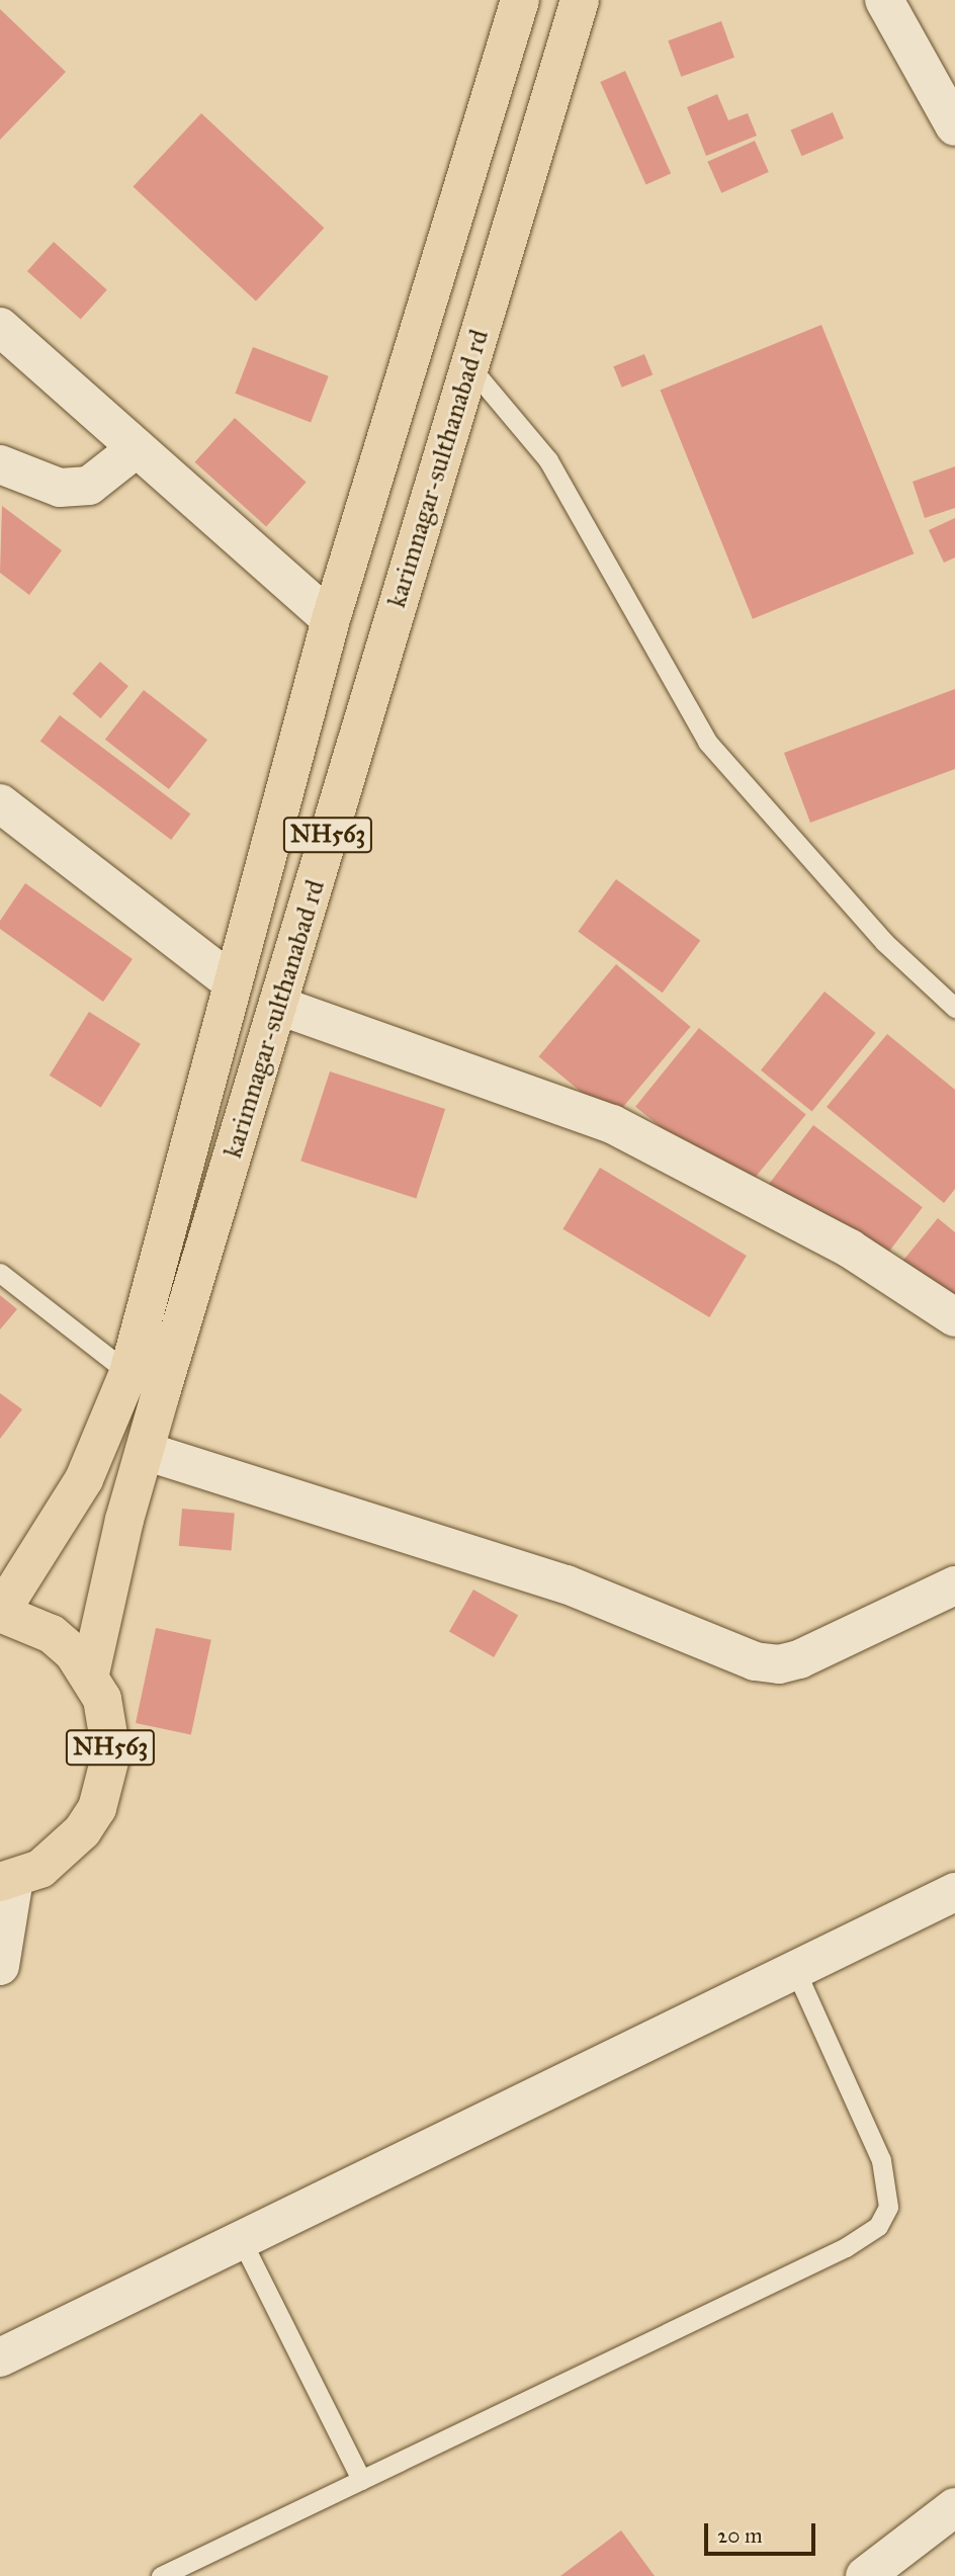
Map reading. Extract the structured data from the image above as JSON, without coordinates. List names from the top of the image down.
{
  "streets": {
    "highway": ["karimnagar-sulthanabad rd", "NH563"]
  },
  "crossings": [
    ["karimnagar-sulthanabad rd", "NH563"]
  ],
  "scale_bar": "20 m"
}
